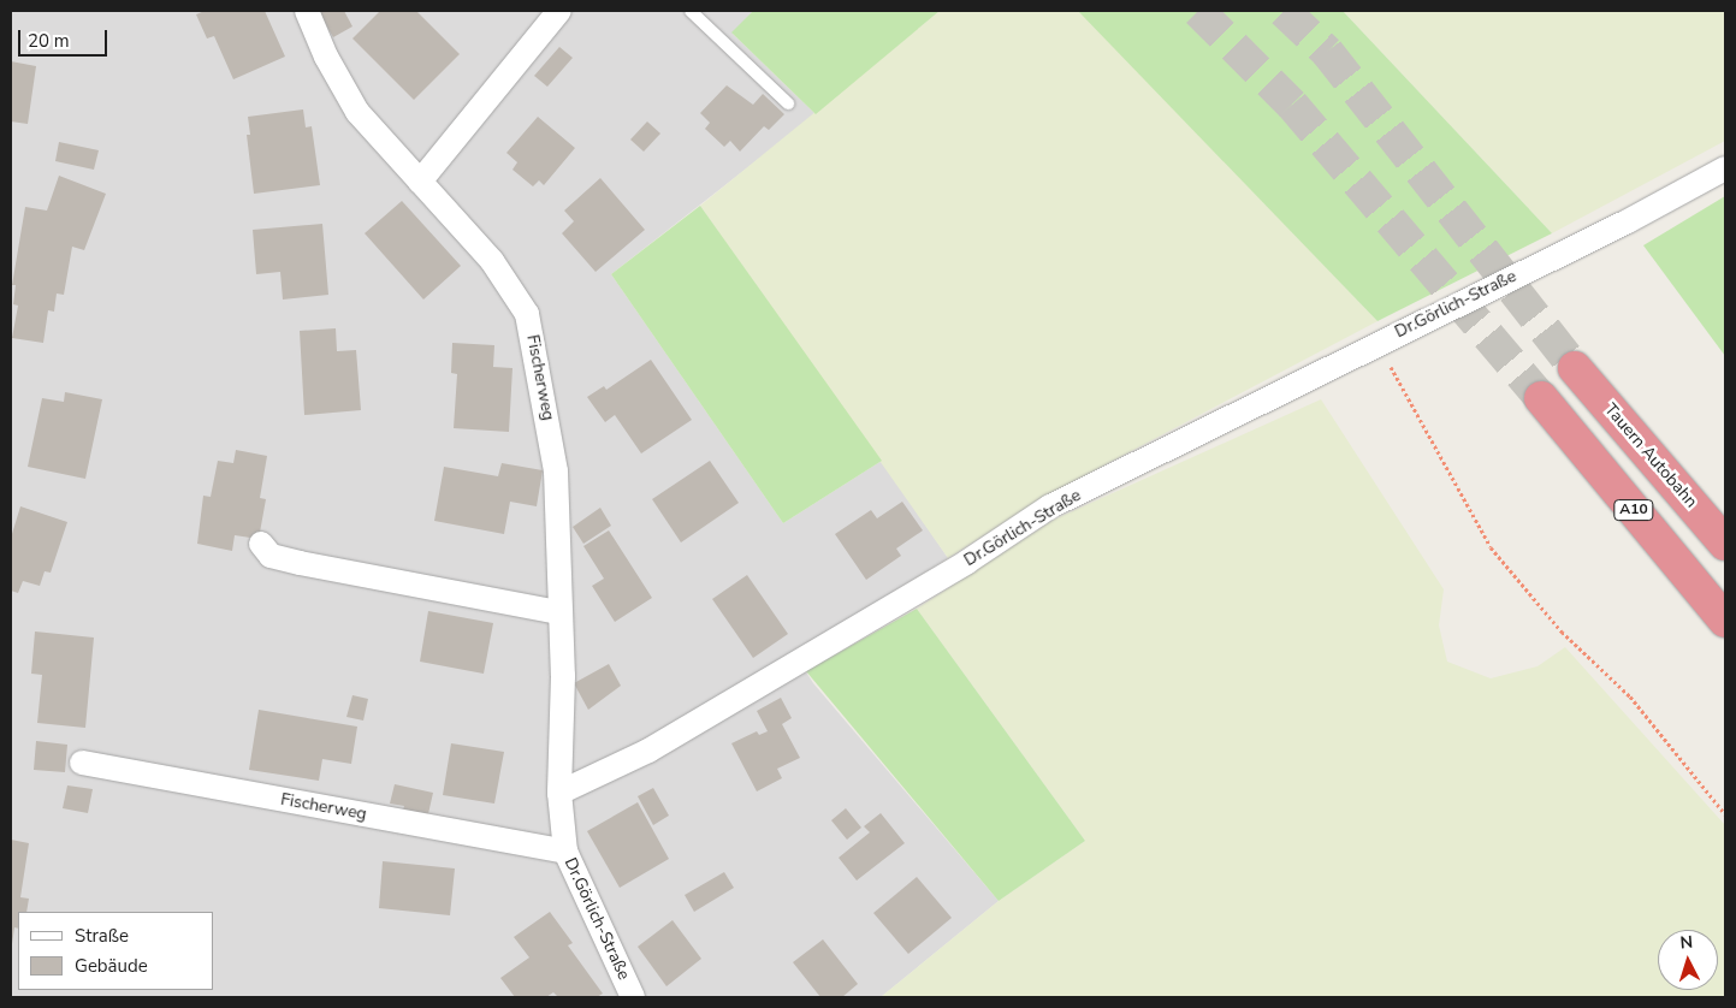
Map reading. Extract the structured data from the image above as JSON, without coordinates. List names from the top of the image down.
{
  "streets": {
    "highway": ["Tauern Autobahn", "A10"],
    "street": ["Dr.Görlich-Straße", "Fischerweg"]
  },
  "crossings": [
    ["Dr.Görlich-Straße", "Fischerweg"]
  ],
  "legend": ["Straße", "Gebäude"],
  "scale_bar": "20 m",
  "north": "top"
}
